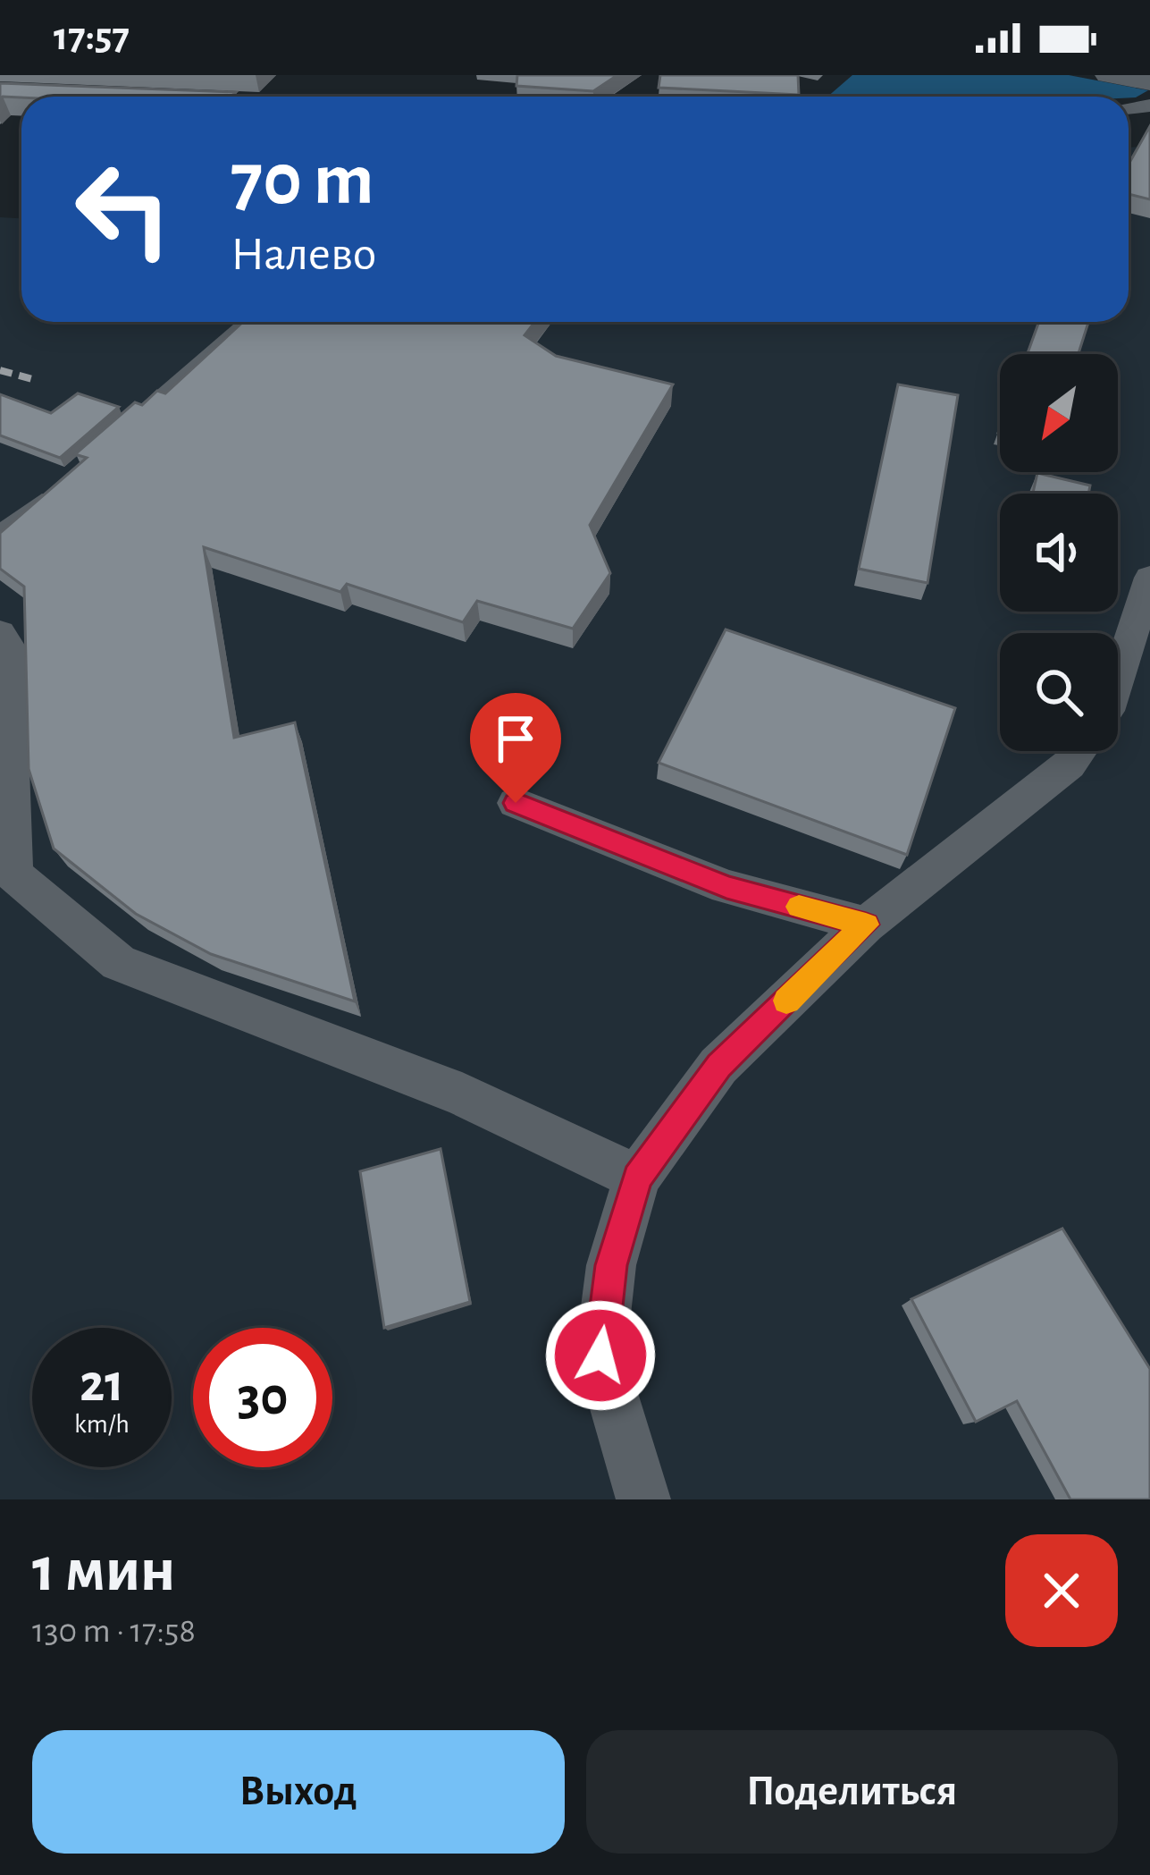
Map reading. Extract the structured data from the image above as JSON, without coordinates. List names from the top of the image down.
{
  "north": "bottom left",
  "page": {
    "status": "17:57",
    "turn": ["70 m", "Налево"],
    "speed": "21 km/h",
    "limit": "30",
    "heading": ["1 мин", "130 m · 17:58"],
    "buttons": ["Выход", "Поделиться"]
  }
}
